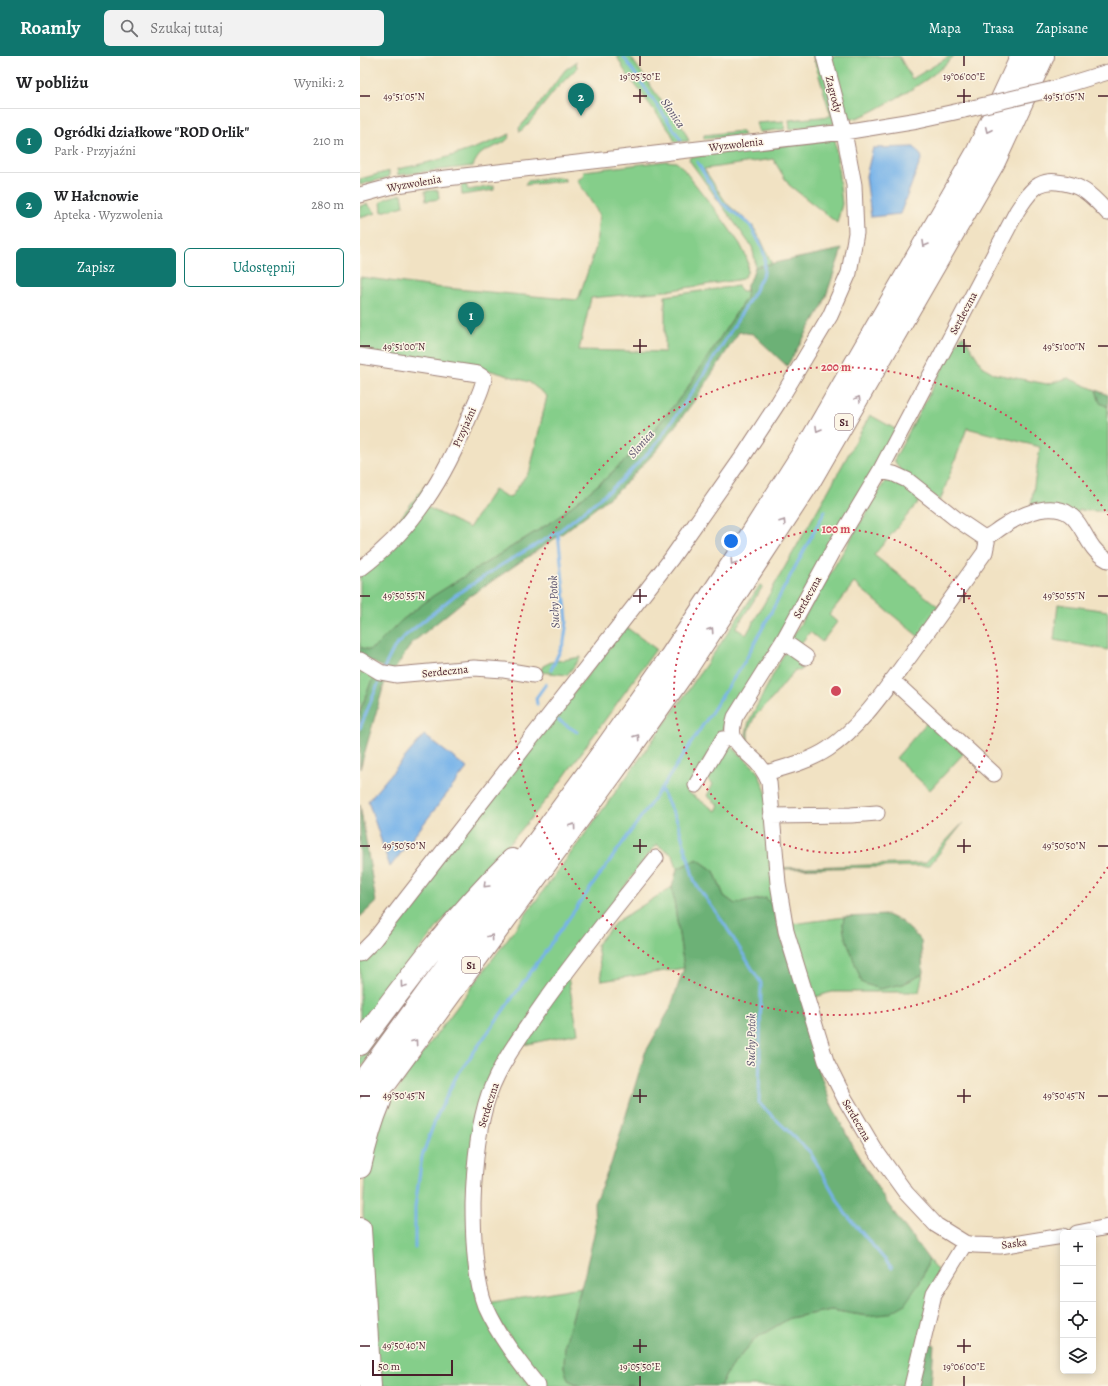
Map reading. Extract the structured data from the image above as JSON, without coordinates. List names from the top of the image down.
{
  "streets": {
    "highway": ["S1"],
    "street": [
      "Zagrody",
      "Wyzwolenia",
      "Serdeczna",
      "Przyjaźni",
      "Saska"
    ]
  },
  "crossings": [
    ["Zagrody", "Wyzwolenia"],
    ["Serdeczna", "Saska"]
  ],
  "water": ["Słonica", "Suchy Potok"],
  "scale_bar": "50 m",
  "page": {
    "header": "Roamly",
    "search": "Szukaj tutaj",
    "nav": ["Mapa", "Trasa", "Zapisane"],
    "heading": ["W pobliżu", "Wyniki: 2"],
    "pins": ["2", "1"],
    "list": [
      {
        "mark": "1",
        "name": "Ogródki działkowe \"ROD Orlik\"",
        "note": "Park · Przyjaźni",
        "value": "210 m"
      },
      {
        "mark": "2",
        "name": "W Hałcnowie",
        "note": "Apteka · Wyzwolenia",
        "value": "280 m"
      }
    ],
    "buttons": ["Zapisz", "Udostępnij"],
    "map_buttons": ["+", "−"],
    "scale": "50 m"
  },
  "coordinates": [
    "19°05'50\"E",
    "19°06'00\"E",
    "49°51'05\"N",
    "49°51'00\"N",
    "49°50'55\"N",
    "49°50'50\"N",
    "49°50'45\"N",
    "49°50'40\"N"
  ],
  "rings": ["200 m", "100 m"]
}
